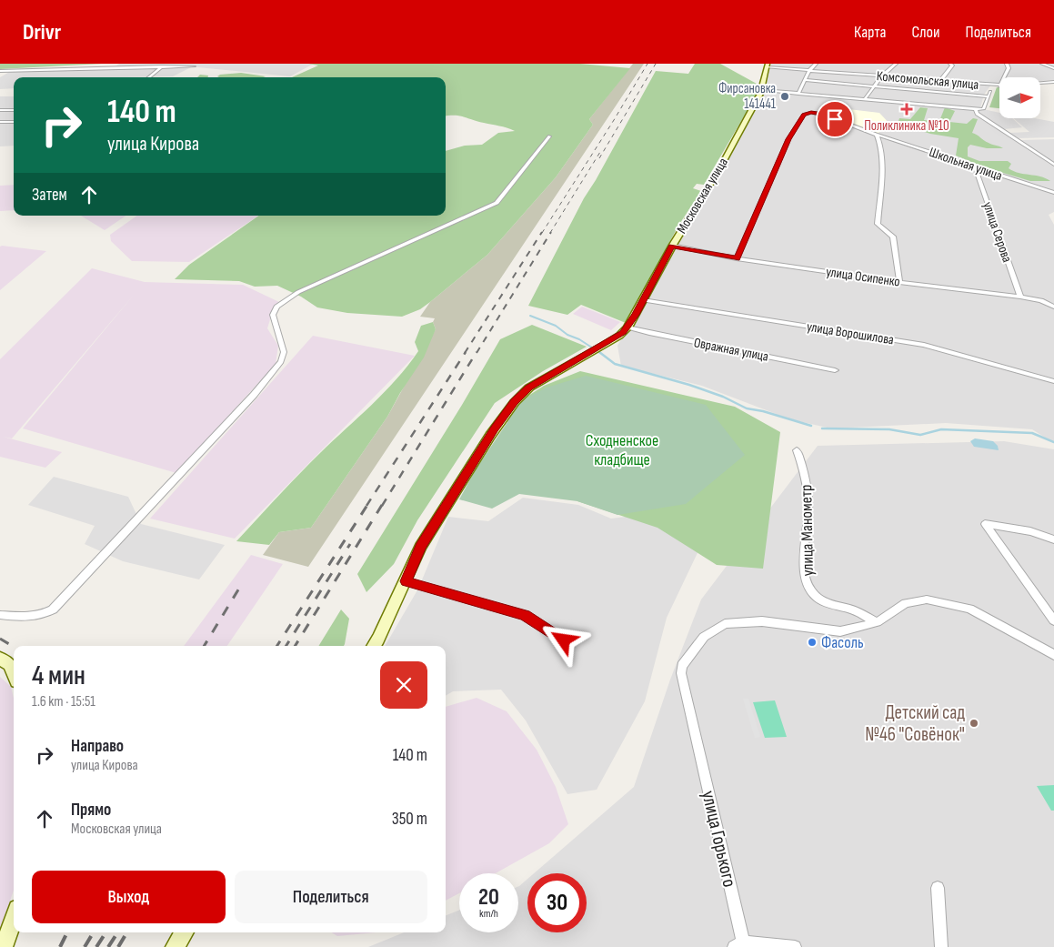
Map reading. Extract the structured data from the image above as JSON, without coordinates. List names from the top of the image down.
{
  "streets": {
    "street": [
      "Комсомольская улица",
      "Школьная улица",
      "Московская улица",
      "улица Серова",
      "улица Осипенко",
      "улица Ворошилова",
      "Овражная улица",
      "улица Манометр",
      "улица Горького"
    ]
  },
  "crossings": [
    ["Комсомольская улица", "Московская улица"],
    ["Школьная улица", "улица Серова"],
    ["Школьная улица", "улица Осипенко"],
    ["Московская улица", "улица Осипенко"],
    ["Московская улица", "улица Ворошилова"],
    ["Московская улица", "Овражная улица"],
    ["улица Серова", "улица Осипенко"]
  ],
  "parks": ["Сходненское кладбище"],
  "places": {
    "other": ["Фирсановка 141441", "Фасоль", "Детский сад №46 \"Совёнок\""],
    "health": ["Поликлиника №10"]
  },
  "north": "right",
  "page": {
    "header": "Drivr",
    "nav": ["Карта", "Слои", "Поделиться"],
    "turn": ["140 m", "улица Кирова"],
    "then": "Затем",
    "heading": ["4 мин", "1.6 km · 15:51"],
    "list": [
      {
        "name": "Направо",
        "note": "улица Кирова",
        "value": "140 m"
      },
      {
        "name": "Прямо",
        "note": "Московская улица",
        "value": "350 m"
      }
    ],
    "buttons": ["Выход", "Поделиться"],
    "speed": "20 km/h",
    "limit": "30"
  }
}
